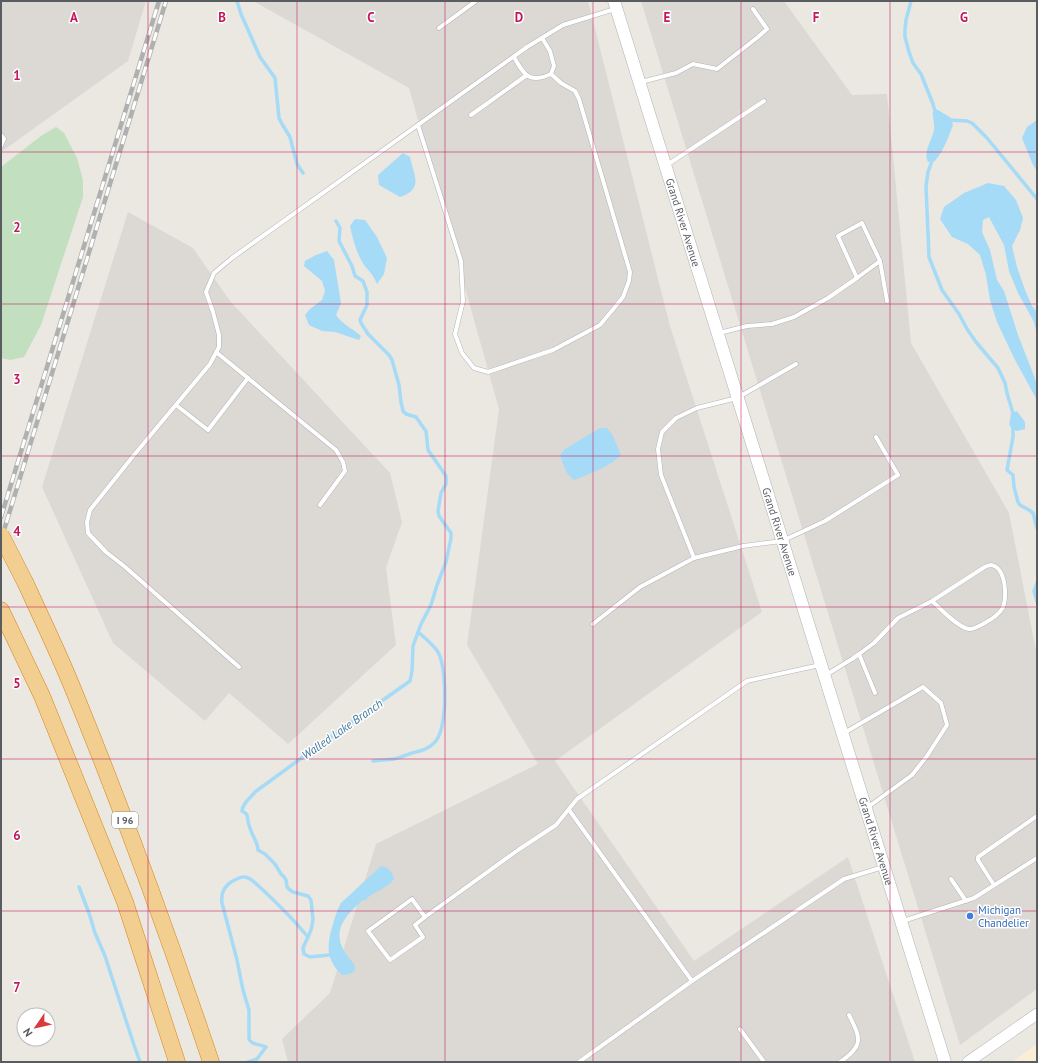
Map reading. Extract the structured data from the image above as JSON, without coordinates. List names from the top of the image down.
{
  "streets": {
    "highway": ["I 96"],
    "main road": ["Grand River Avenue"]
  },
  "water": ["Walled Lake Branch"],
  "places": ["Michigan Chandelier"],
  "north": "bottom left",
  "grid": {
    "columns": [
      "A",
      "B",
      "C",
      "D",
      "E",
      "F",
      "G"
    ],
    "rows": [
      "1",
      "2",
      "3",
      "4",
      "5",
      "6",
      "7"
    ]
  }
}
